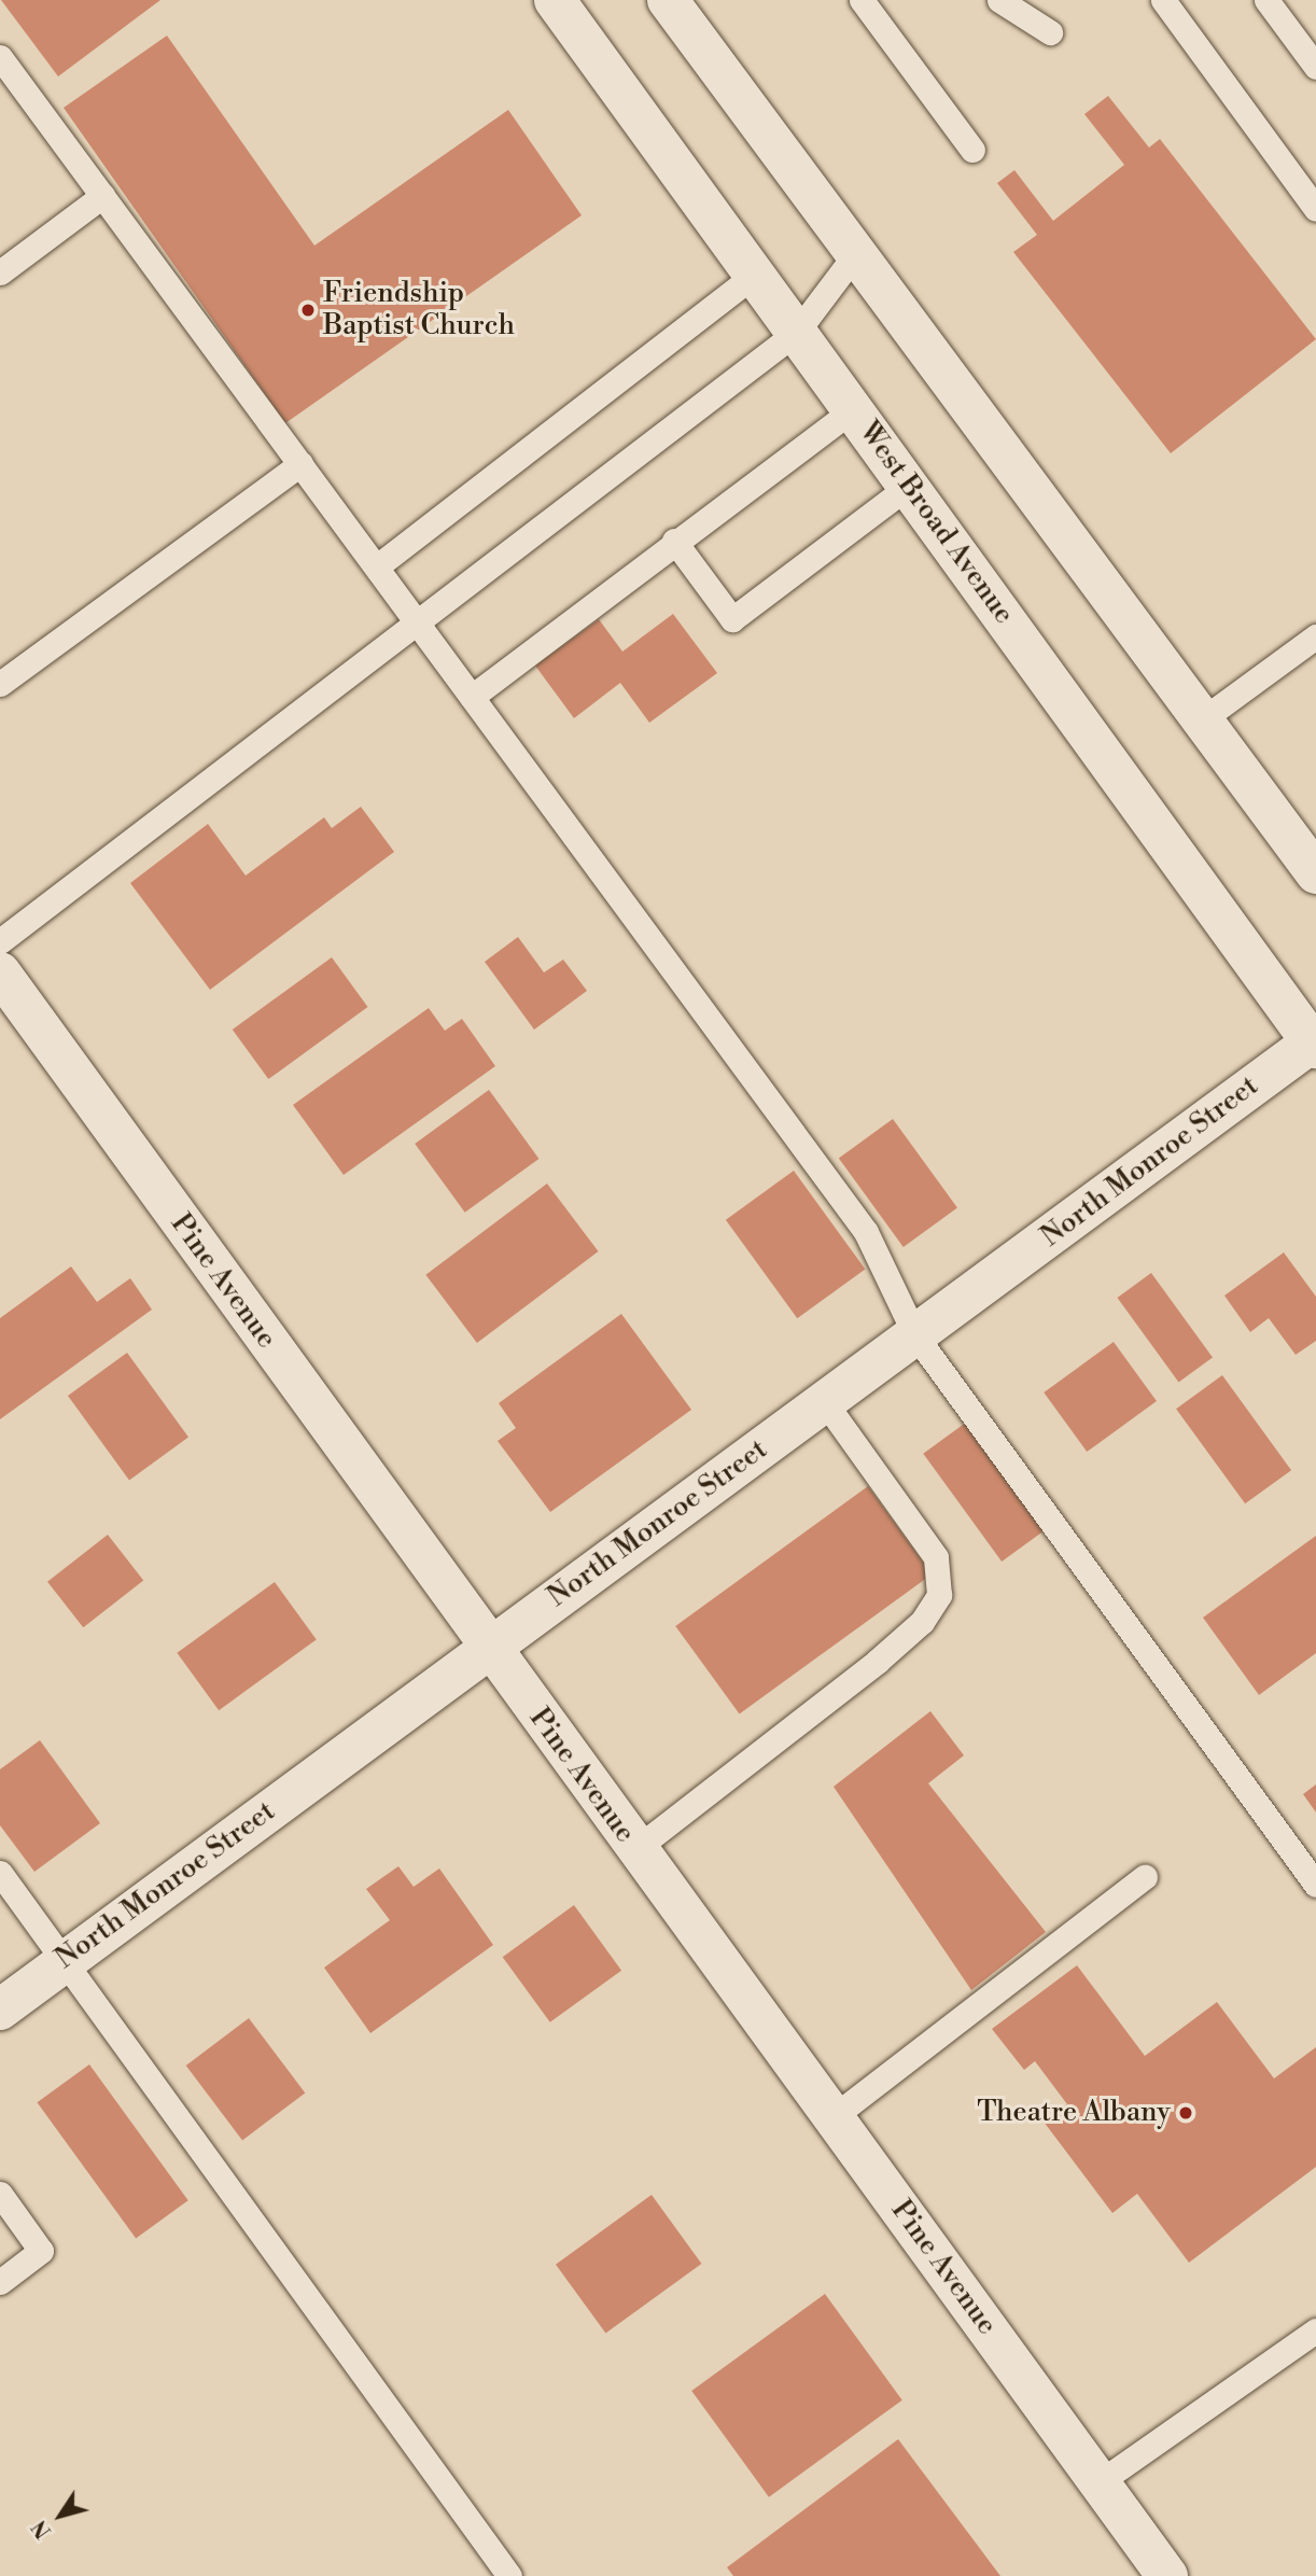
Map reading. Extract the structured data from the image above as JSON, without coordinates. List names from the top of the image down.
{
  "streets": {
    "main road": ["West Broad Avenue", "North Monroe Street", "Pine Avenue"]
  },
  "crossings": [
    ["West Broad Avenue", "North Monroe Street"],
    ["North Monroe Street", "Pine Avenue"]
  ],
  "places": ["Friendship Baptist Church", "Theatre Albany"],
  "north": "bottom left"
}
